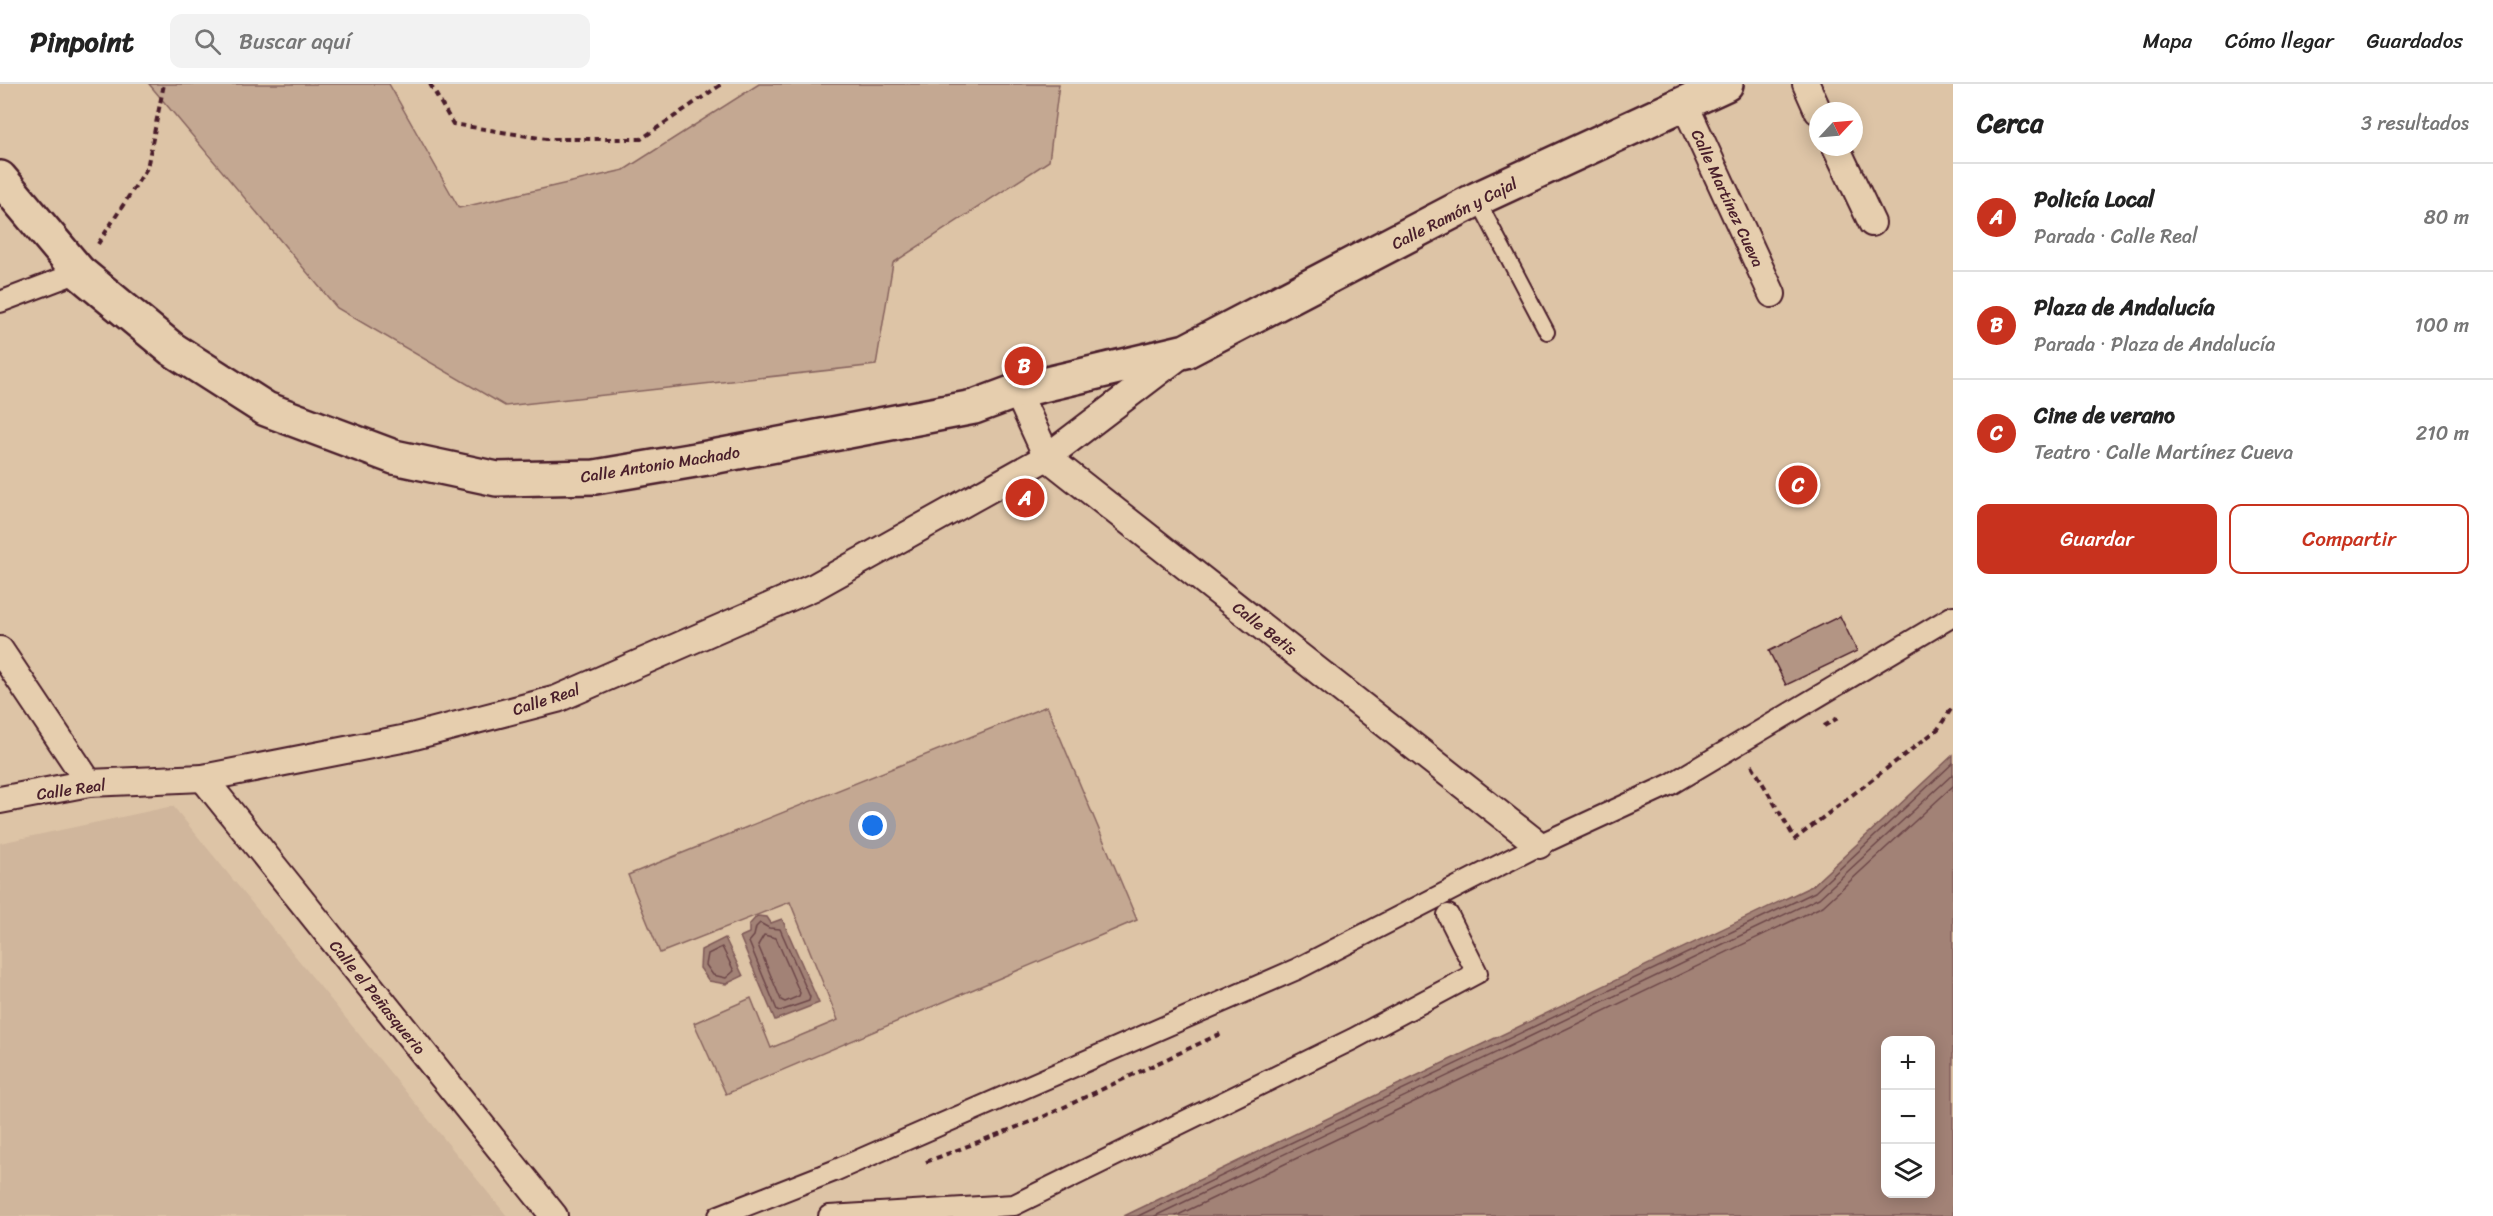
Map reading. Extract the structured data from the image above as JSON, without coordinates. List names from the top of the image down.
{
  "streets": {
    "main road": ["Calle Ramón y Cajal", "Calle Antonio Machado"],
    "street": [
      "Calle Martínez Cueva",
      "Calle Betis",
      "Calle Real",
      "Calle el Peñasquerio"
    ]
  },
  "crossings": [
    ["Calle Martínez Cueva", "Calle Ramón y Cajal"],
    ["Calle Ramón y Cajal", "Calle Antonio Machado"],
    ["Calle Ramón y Cajal", "Calle Betis"],
    ["Calle Ramón y Cajal", "Calle Real"],
    ["Calle Antonio Machado", "Calle Betis"],
    ["Calle Betis", "Calle Real"],
    ["Calle Real", "Calle el Peñasquerio"]
  ],
  "north": "top right",
  "page": {
    "header": "Pinpoint",
    "search": "Buscar aquí",
    "nav": ["Mapa", "Cómo llegar", "Guardados"],
    "heading": ["Cerca", "3 resultados"],
    "list": [
      {
        "mark": "A",
        "name": "Policía Local",
        "note": "Parada · Calle Real",
        "value": "80 m"
      },
      {
        "mark": "B",
        "name": "Plaza de Andalucía",
        "note": "Parada · Plaza de Andalucía",
        "value": "100 m"
      },
      {
        "mark": "C",
        "name": "Cine de verano",
        "note": "Teatro · Calle Martínez Cueva",
        "value": "210 m"
      }
    ],
    "pins": ["B", "C", "A"],
    "buttons": ["Guardar", "Compartir"],
    "map_buttons": ["+", "−"]
  }
}
